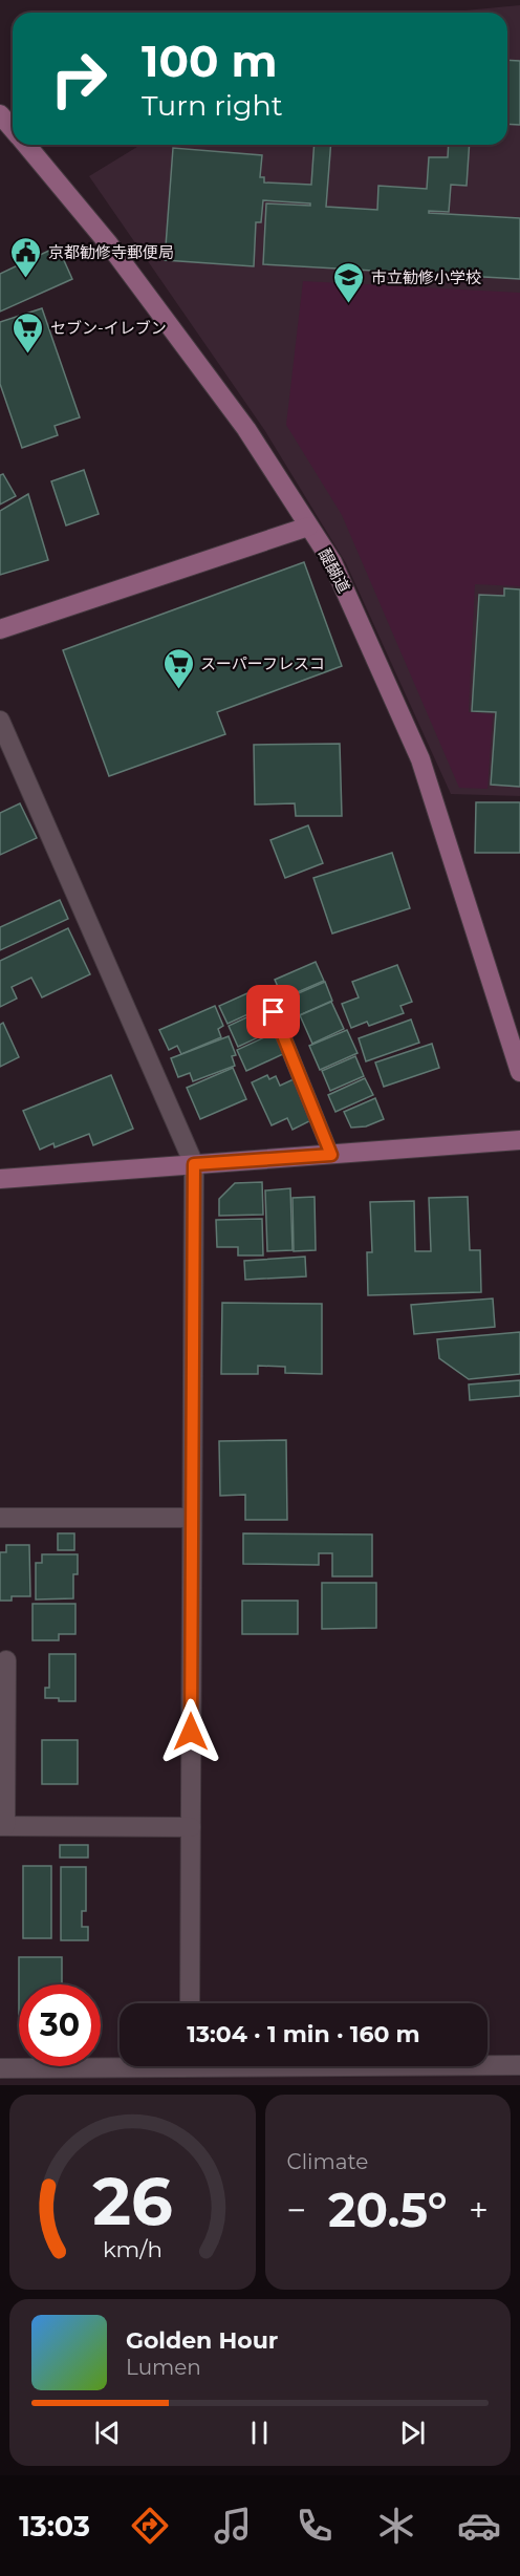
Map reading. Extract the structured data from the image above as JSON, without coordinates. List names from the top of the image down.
{
  "streets": {
    "main road": ["醍醐道"]
  },
  "places": {
    "public building": ["京都勧修寺郵便局"],
    "school or university": ["市立勧修小学校"],
    "supermarket": ["セブン-イレブン", "スーパーフレスコ"]
  },
  "page": {
    "turn": ["100 m", "Turn right"],
    "limit": "30",
    "trip": "13:04 · 1 min · 160 m",
    "tile": "Climate",
    "heat": ["−", "20.5°", "+"],
    "song": ["Golden Hour", "Lumen"],
    "tabs": "13:03",
    "gauge": ["26", "km/h"]
  }
}
